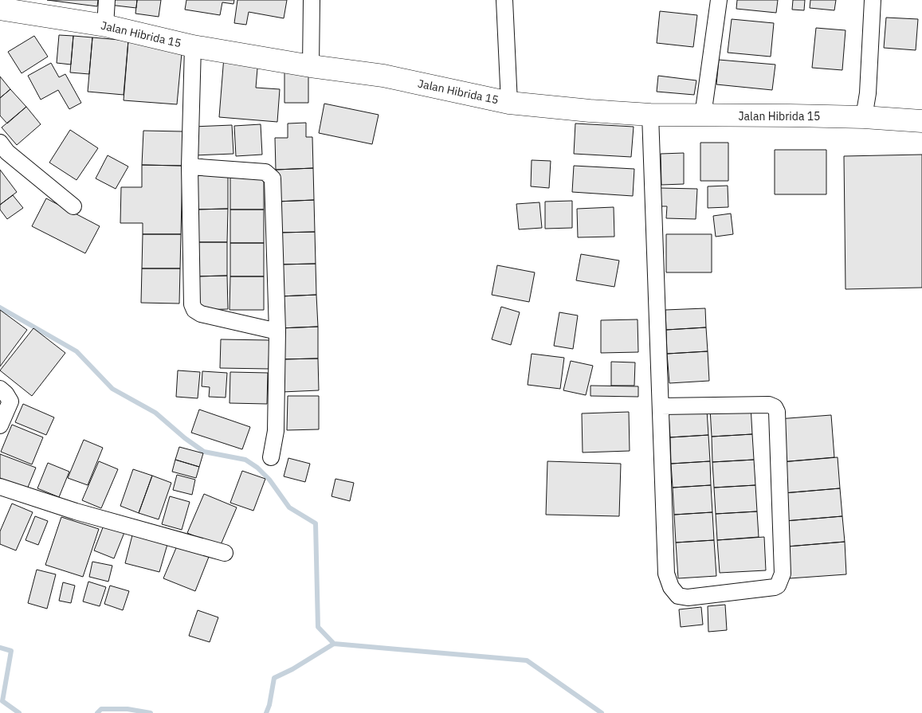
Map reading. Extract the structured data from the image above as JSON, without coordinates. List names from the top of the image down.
{
  "streets": {
    "street": ["Jalan Hibrida 15"]
  }
}
